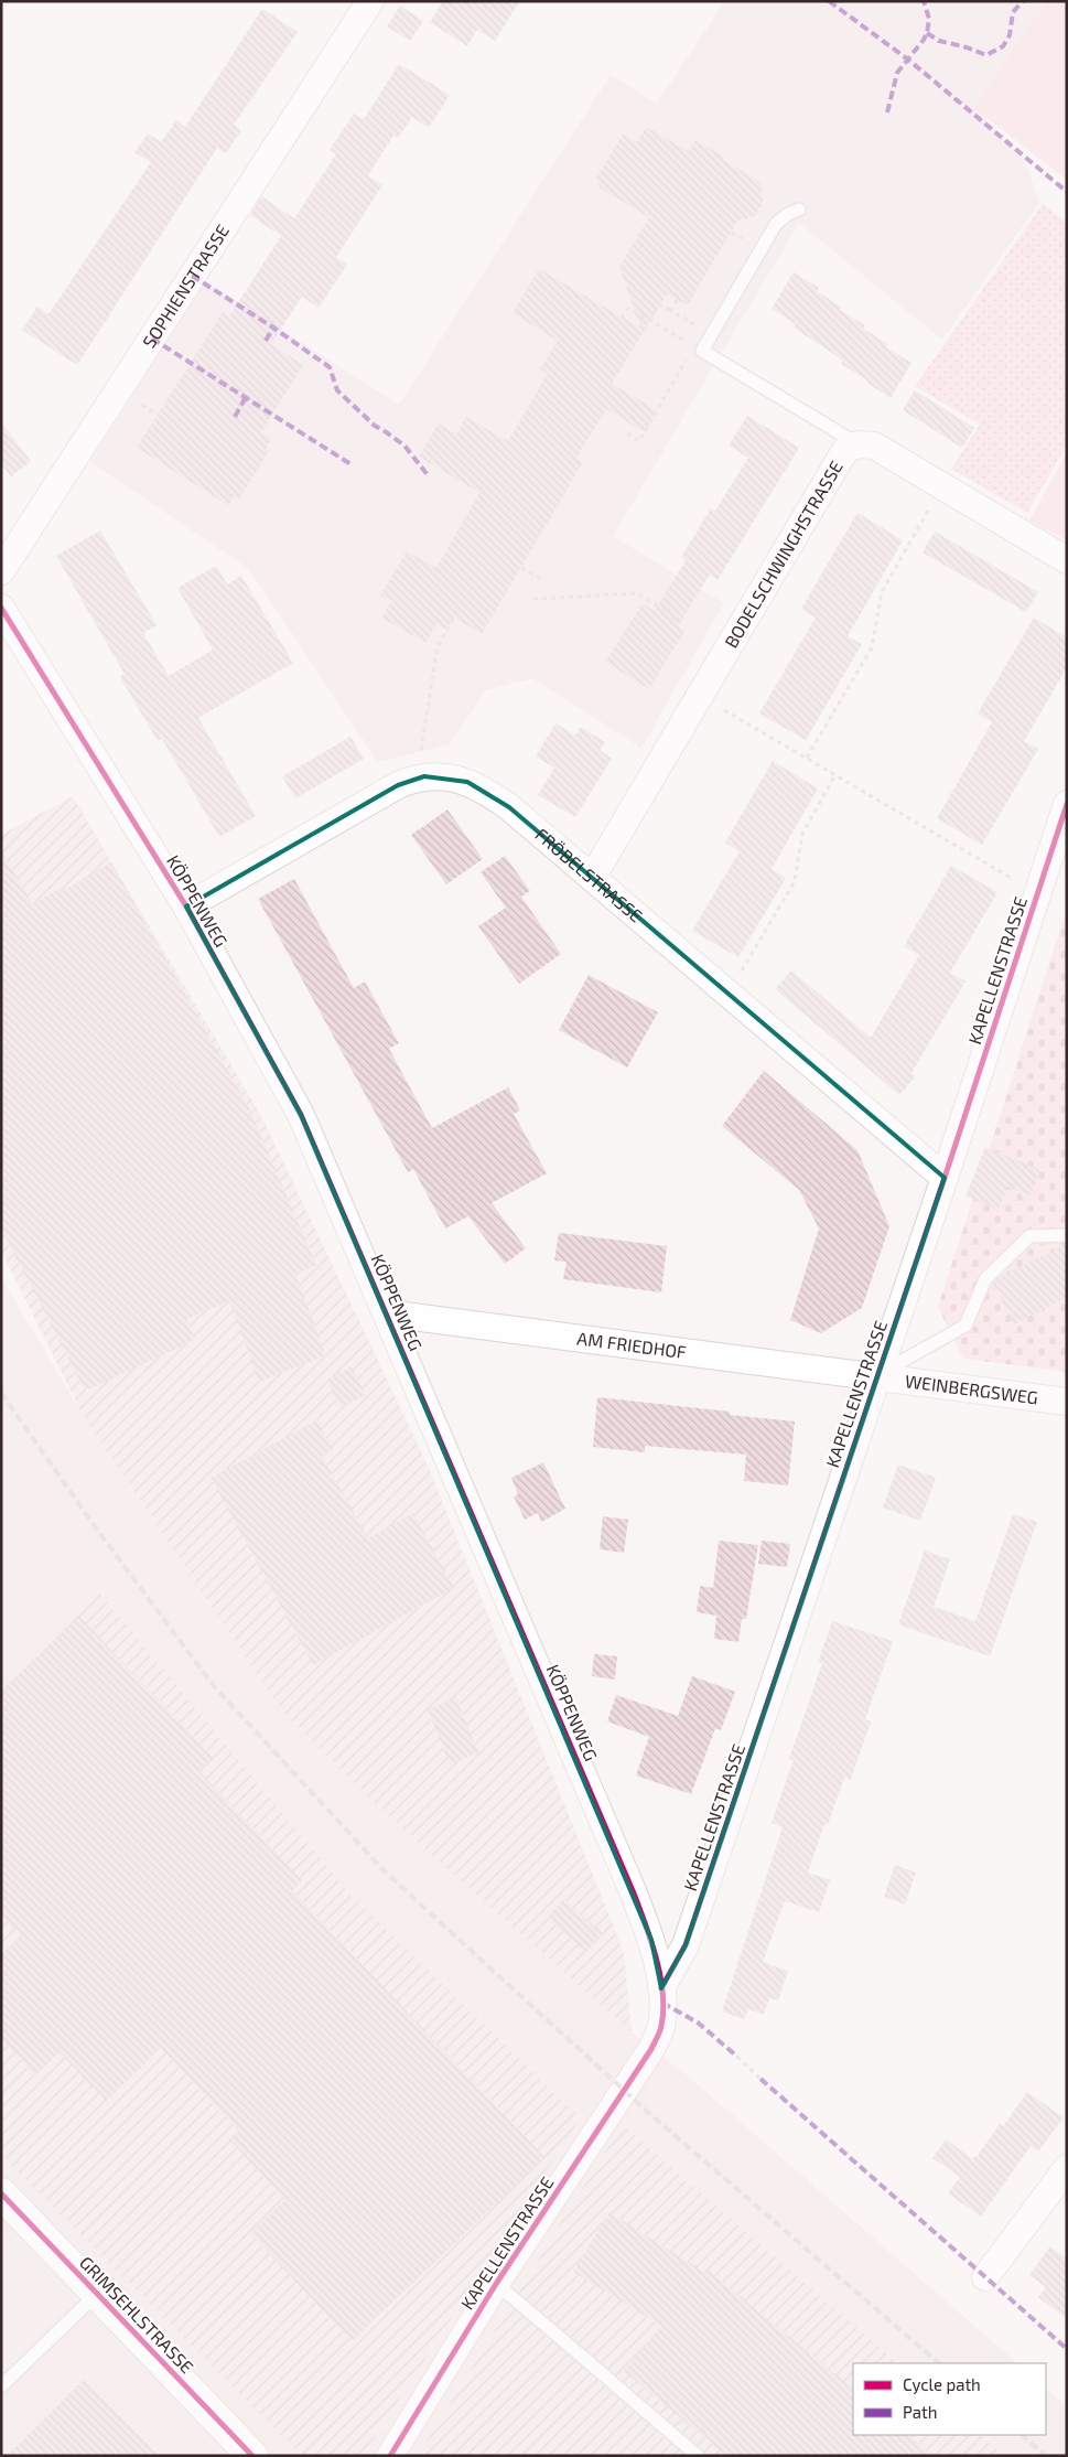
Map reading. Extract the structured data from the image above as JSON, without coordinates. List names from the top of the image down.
{
  "streets": {
    "main road": ["GRIMSEHLSTRASSE"],
    "street": [
      "SOPHIENSTRASSE",
      "BODELSCHWINGHSTRASSE",
      "FRÖBELSTRASSE",
      "KÖPPENWEG",
      "KAPELLENSTRASSE",
      "AM FRIEDHOF",
      "WEINBERGSWEG"
    ]
  },
  "crossings": [
    ["BODELSCHWINGHSTRASSE", "FRÖBELSTRASSE"],
    ["FRÖBELSTRASSE", "KÖPPENWEG"],
    ["FRÖBELSTRASSE", "KAPELLENSTRASSE"],
    ["KÖPPENWEG", "KAPELLENSTRASSE"],
    ["KÖPPENWEG", "AM FRIEDHOF"],
    ["KAPELLENSTRASSE", "AM FRIEDHOF"],
    ["KAPELLENSTRASSE", "WEINBERGSWEG"],
    ["AM FRIEDHOF", "WEINBERGSWEG"]
  ],
  "legend": ["Cycle path", "Path"]
}
